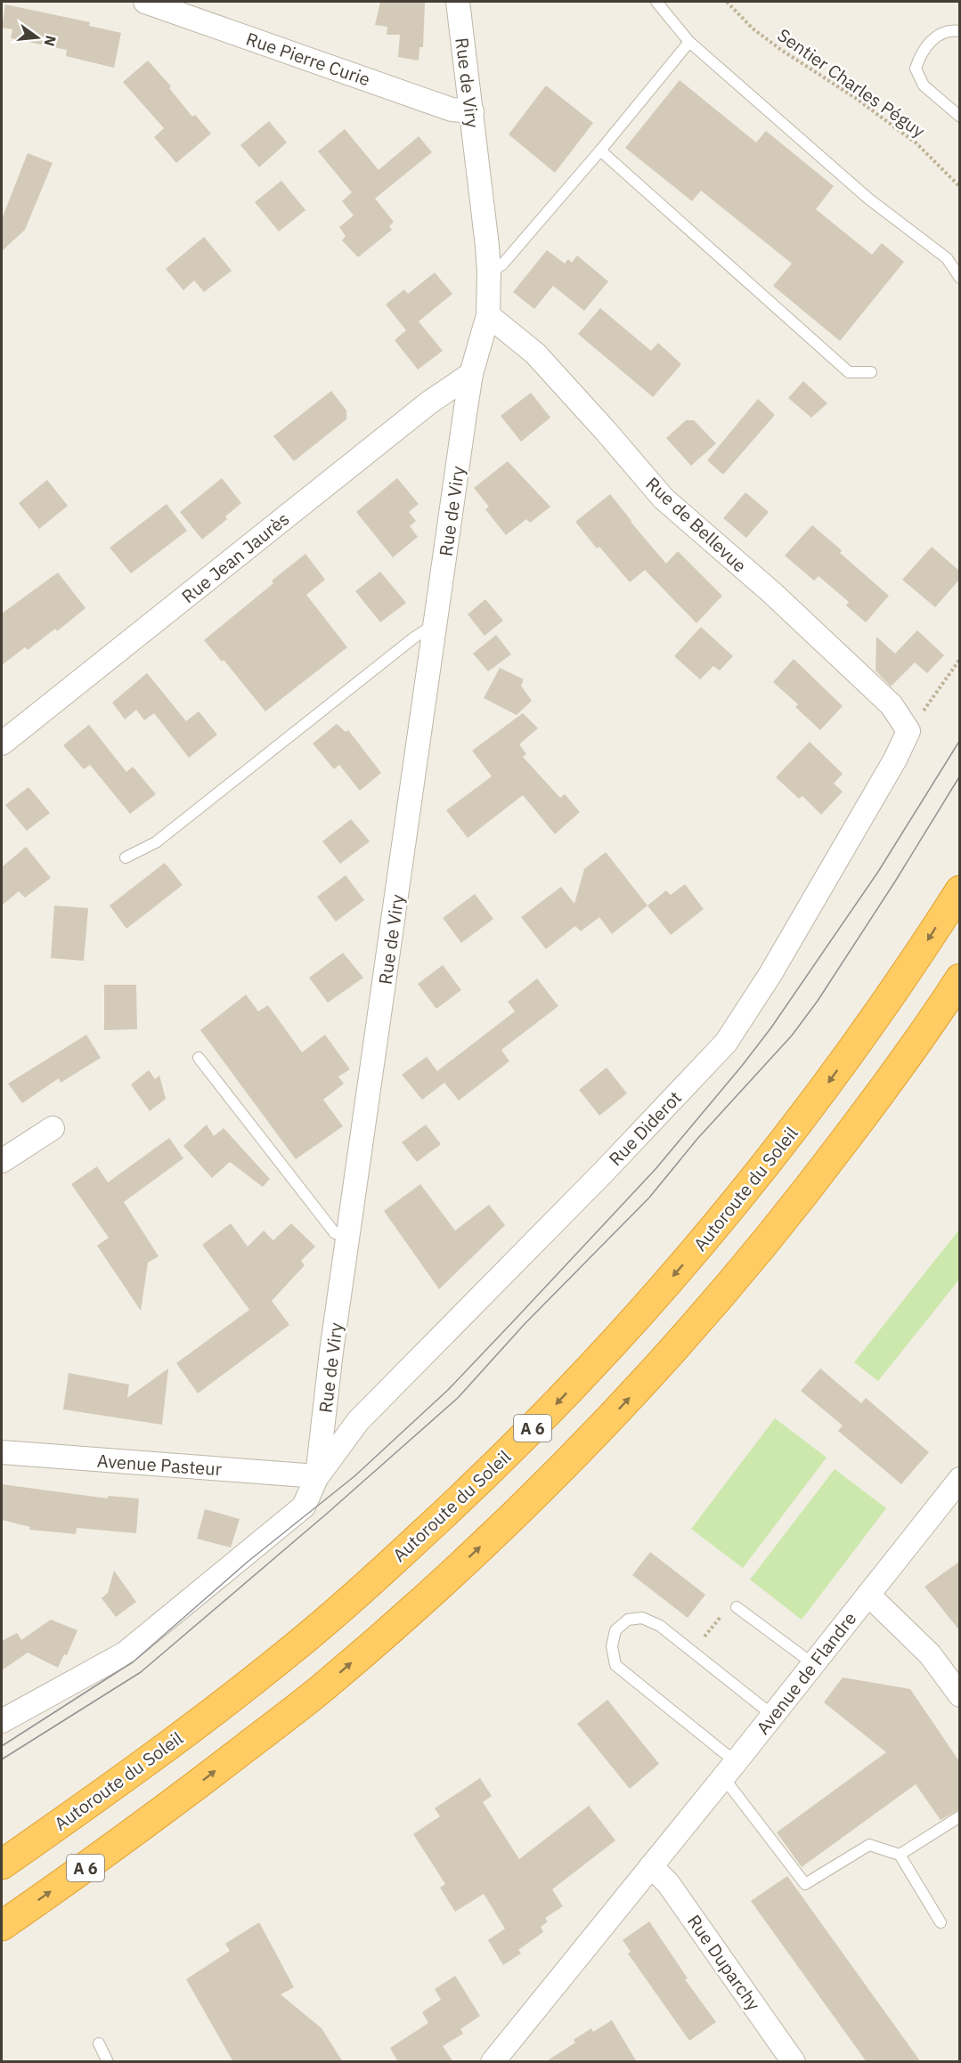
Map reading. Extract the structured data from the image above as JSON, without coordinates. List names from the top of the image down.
{
  "streets": {
    "highway": ["Autoroute du Soleil", "A 6"],
    "street": [
      "Rue Pierre Curie",
      "Rue de Viry",
      "Rue de Bellevue",
      "Rue Jean Jaurès",
      "Rue Diderot",
      "Avenue Pasteur",
      "Avenue de Flandre",
      "Rue Duparchy"
    ],
    "path": ["Sentier Charles Péguy"]
  },
  "crossings": [
    ["Rue Pierre Curie", "Rue de Viry"],
    ["Rue de Viry", "Rue de Bellevue"],
    ["Rue de Viry", "Rue Jean Jaurès"],
    ["Rue de Viry", "Rue Diderot"],
    ["Rue de Viry", "Avenue Pasteur"],
    ["Rue de Bellevue", "Rue Diderot"],
    ["Rue Diderot", "Avenue Pasteur"],
    ["Avenue de Flandre", "Rue Duparchy"]
  ],
  "north": "right"
}
